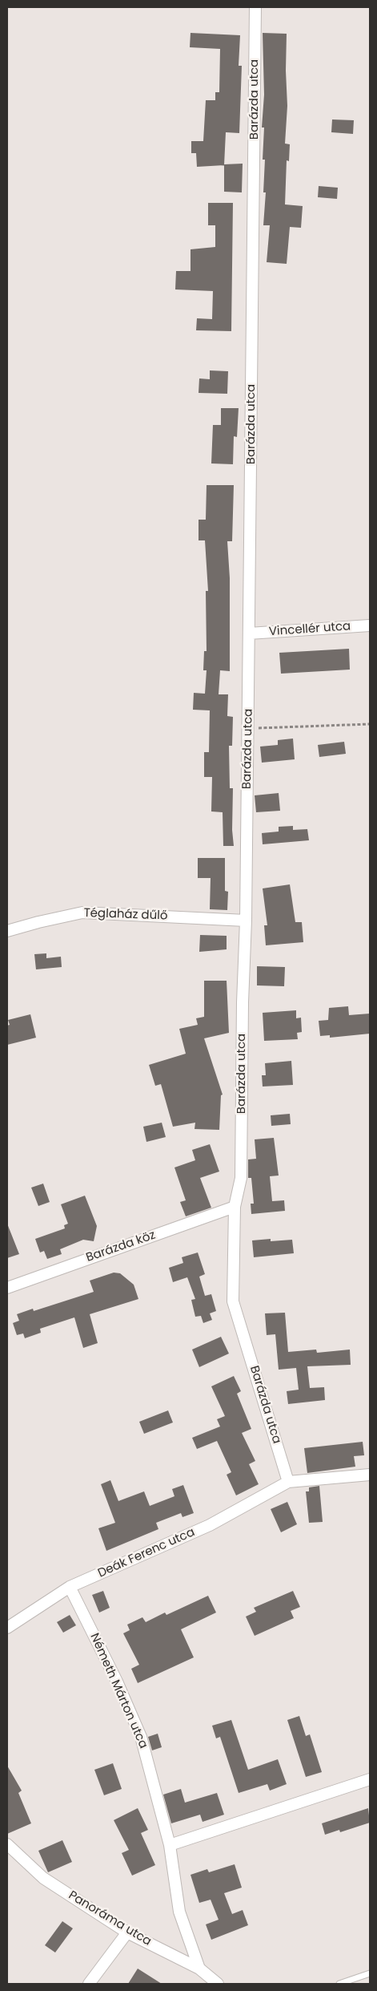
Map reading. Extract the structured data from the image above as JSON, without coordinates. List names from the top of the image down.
{
  "streets": {
    "street": [
      "Barázda utca",
      "Vincellér utca",
      "Téglaház dűlő",
      "Barázda köz",
      "Deák Ferenc utca",
      "Németh Márton utca",
      "Panoráma utca"
    ]
  },
  "crossings": [
    ["Barázda utca", "Vincellér utca"],
    ["Barázda utca", "Téglaház dűlő"],
    ["Barázda utca", "Barázda köz"],
    ["Barázda utca", "Deák Ferenc utca"],
    ["Deák Ferenc utca", "Németh Márton utca"],
    ["Németh Márton utca", "Panoráma utca"]
  ]
}
